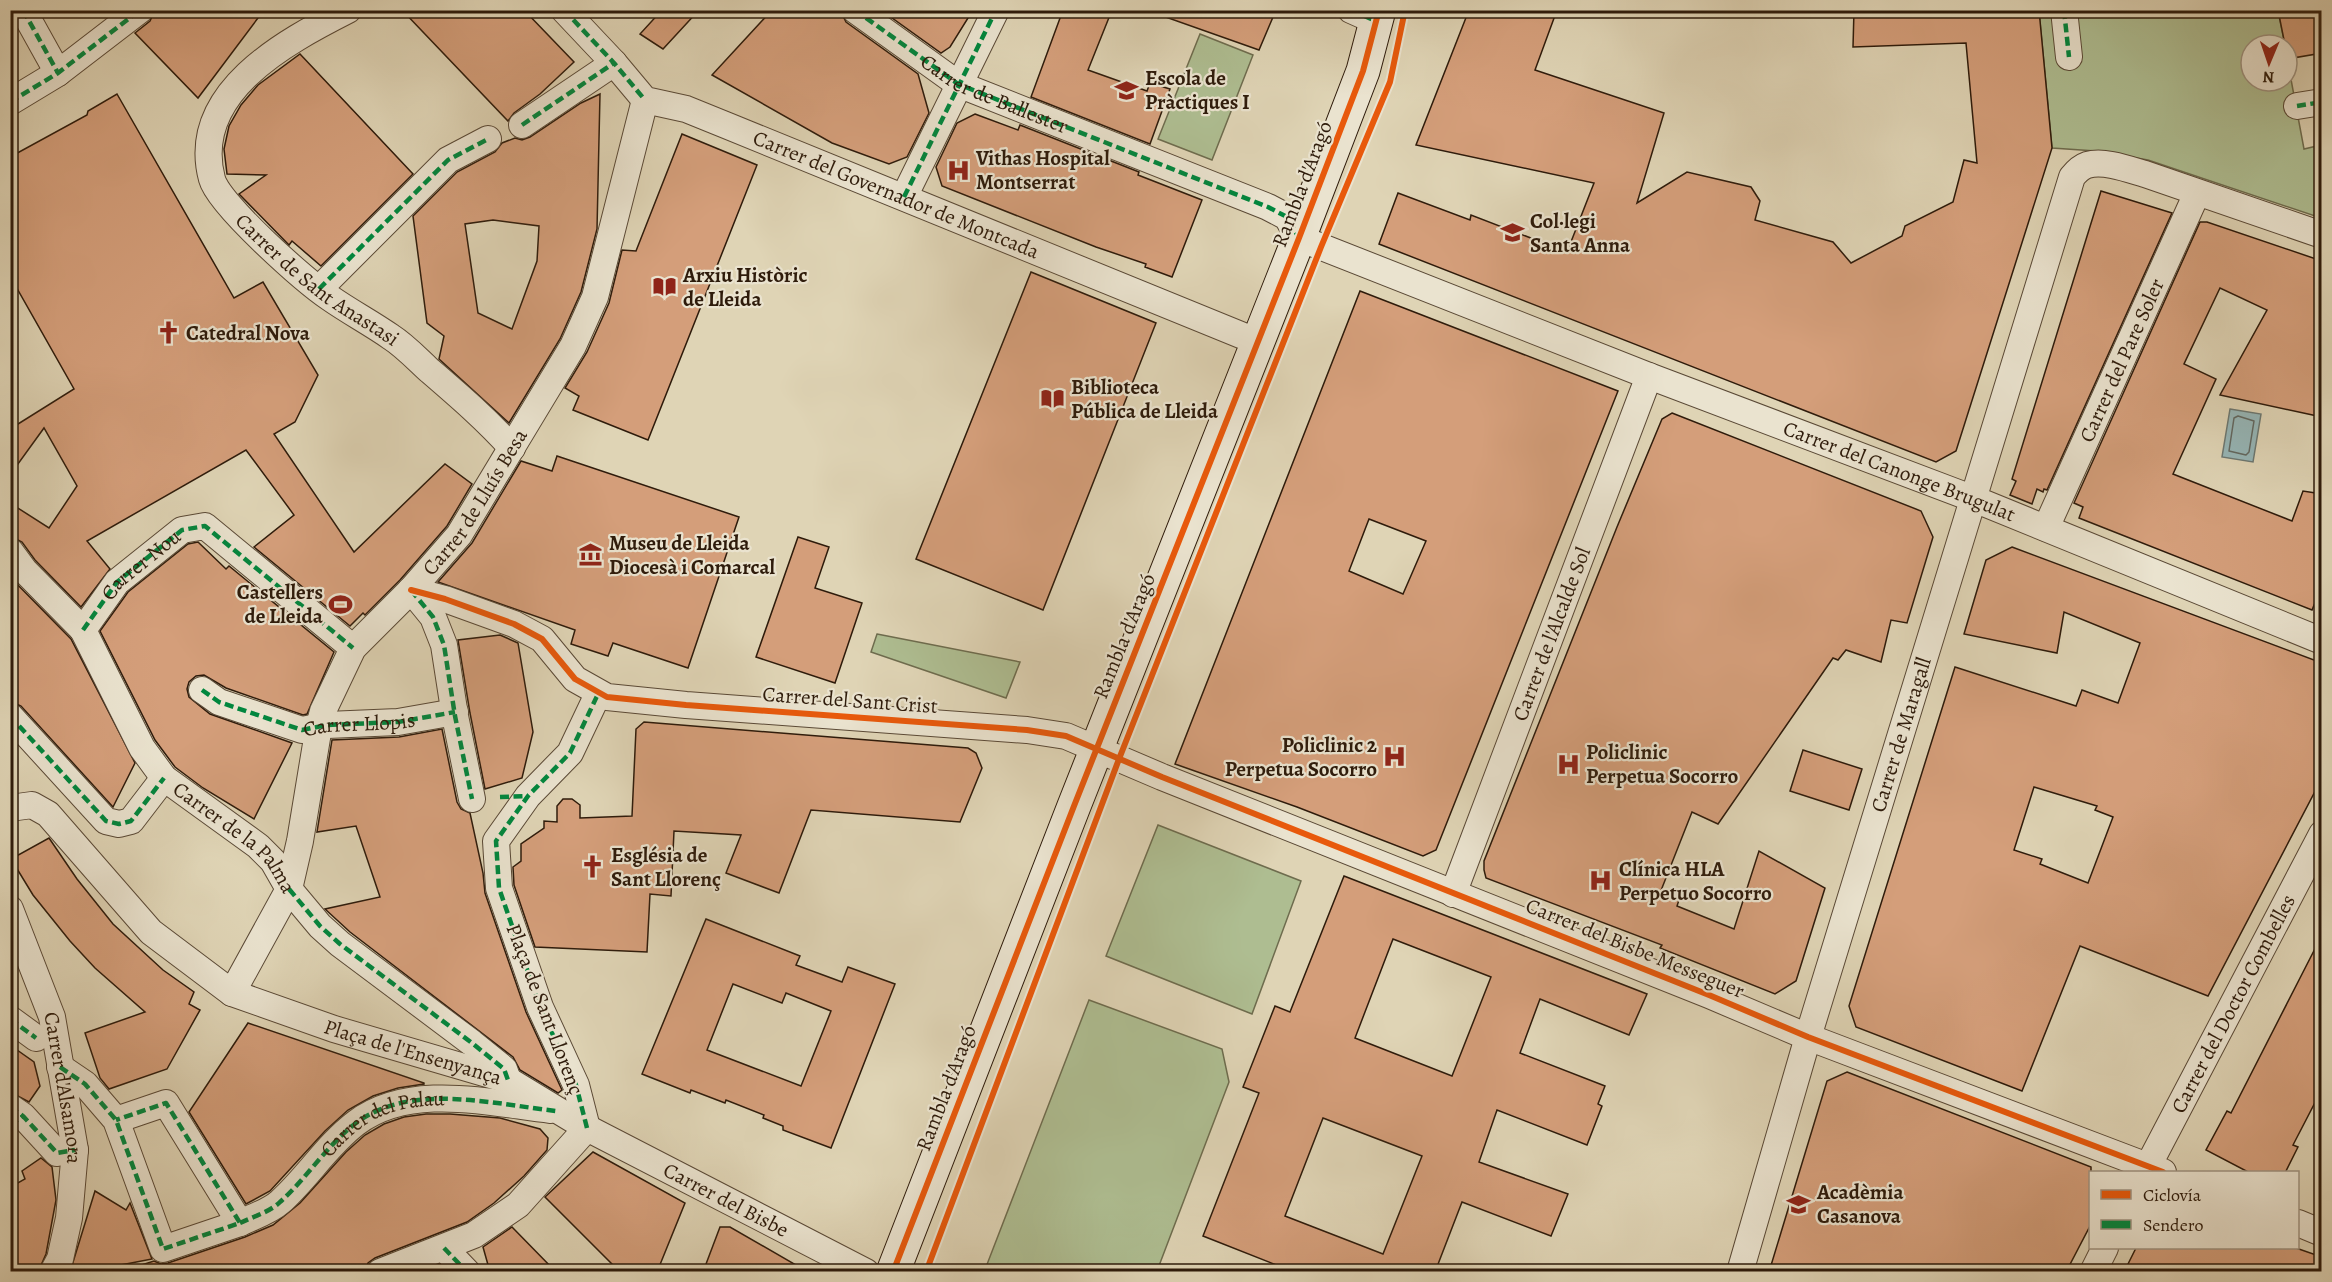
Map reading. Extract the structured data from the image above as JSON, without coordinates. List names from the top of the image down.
{
  "streets": {
    "main road": ["Rambla d'Aragó"],
    "street": [
      "Carrer de Ballester",
      "Carrer del Governador de Montcada",
      "Carrer de Sant Anastasi",
      "Carrer del Pare Soler",
      "Carrer del Canonge Brugulat",
      "Carrer de Lluís Besa",
      "Carrer Nou",
      "Carrer de l'Alcalde Sol",
      "Carrer del Sant Crist",
      "Carrer Llopis",
      "Carrer de Maragall",
      "Carrer de la Palma",
      "Carrer del Bisbe Messeguer",
      "Carrer del Doctor Combelles",
      "Plaça de Sant Llorenç",
      "Plaça de l'Ensenyança",
      "Carrer d'Alsamora",
      "Carrer del Palau",
      "Carrer del Bisbe"
    ]
  },
  "crossings": [
    ["Carrer de Ballester", "Rambla d'Aragó"],
    ["Carrer de Ballester", "Carrer del Canonge Brugulat"],
    ["Rambla d'Aragó", "Carrer del Governador de Montcada"],
    ["Rambla d'Aragó", "Carrer del Canonge Brugulat"],
    ["Rambla d'Aragó", "Carrer del Sant Crist"],
    ["Rambla d'Aragó", "Carrer del Bisbe Messeguer"],
    ["Carrer del Governador de Montcada", "Carrer de Lluís Besa"],
    ["Carrer de Sant Anastasi", "Carrer de Lluís Besa"],
    ["Carrer del Pare Soler", "Carrer del Canonge Brugulat"],
    ["Carrer del Pare Soler", "Carrer de Maragall"],
    ["Carrer del Canonge Brugulat", "Carrer de l'Alcalde Sol"],
    ["Carrer del Canonge Brugulat", "Carrer de Maragall"],
    ["Carrer de Lluís Besa", "Carrer Nou"],
    ["Carrer de Lluís Besa", "Carrer Llopis"],
    ["Carrer de Lluís Besa", "Carrer de la Palma"],
    ["Carrer de Lluís Besa", "Plaça de l'Ensenyança"],
    ["Carrer Nou", "Carrer de la Palma"],
    ["Carrer de l'Alcalde Sol", "Carrer del Bisbe Messeguer"],
    ["Carrer del Sant Crist", "Carrer del Bisbe Messeguer"],
    ["Carrer del Sant Crist", "Plaça de Sant Llorenç"],
    ["Carrer de Maragall", "Carrer del Bisbe Messeguer"],
    ["Carrer de la Palma", "Plaça de l'Ensenyança"],
    ["Carrer del Bisbe Messeguer", "Carrer del Doctor Combelles"],
    ["Plaça de Sant Llorenç", "Plaça de l'Ensenyança"],
    ["Plaça de Sant Llorenç", "Carrer del Bisbe"],
    ["Plaça de l'Ensenyança", "Carrer del Palau"],
    ["Plaça de l'Ensenyança", "Carrer del Bisbe"]
  ],
  "places": {
    "school or university": ["Escola de Pràctiques I", "Col·legi Santa Anna", "Acadèmia Casanova"],
    "hospital": [
      "Vithas Hospital Montserrat",
      "Policlinic 2 Perpetua Socorro",
      "Policlinic Perpetua Socorro",
      "Clínica HLA Perpetuo Socorro"
    ],
    "library": ["Arxiu Històric de Lleida", "Biblioteca Pública de Lleida"],
    "church": ["Catedral Nova", "Església de Sant Llorenç"],
    "museum": ["Museu de Lleida Diocesà i Comarcal"],
    "sports": ["Castellers de Lleida"]
  },
  "legend": ["Ciclovía", "Sendero"],
  "north": "bottom"
}
